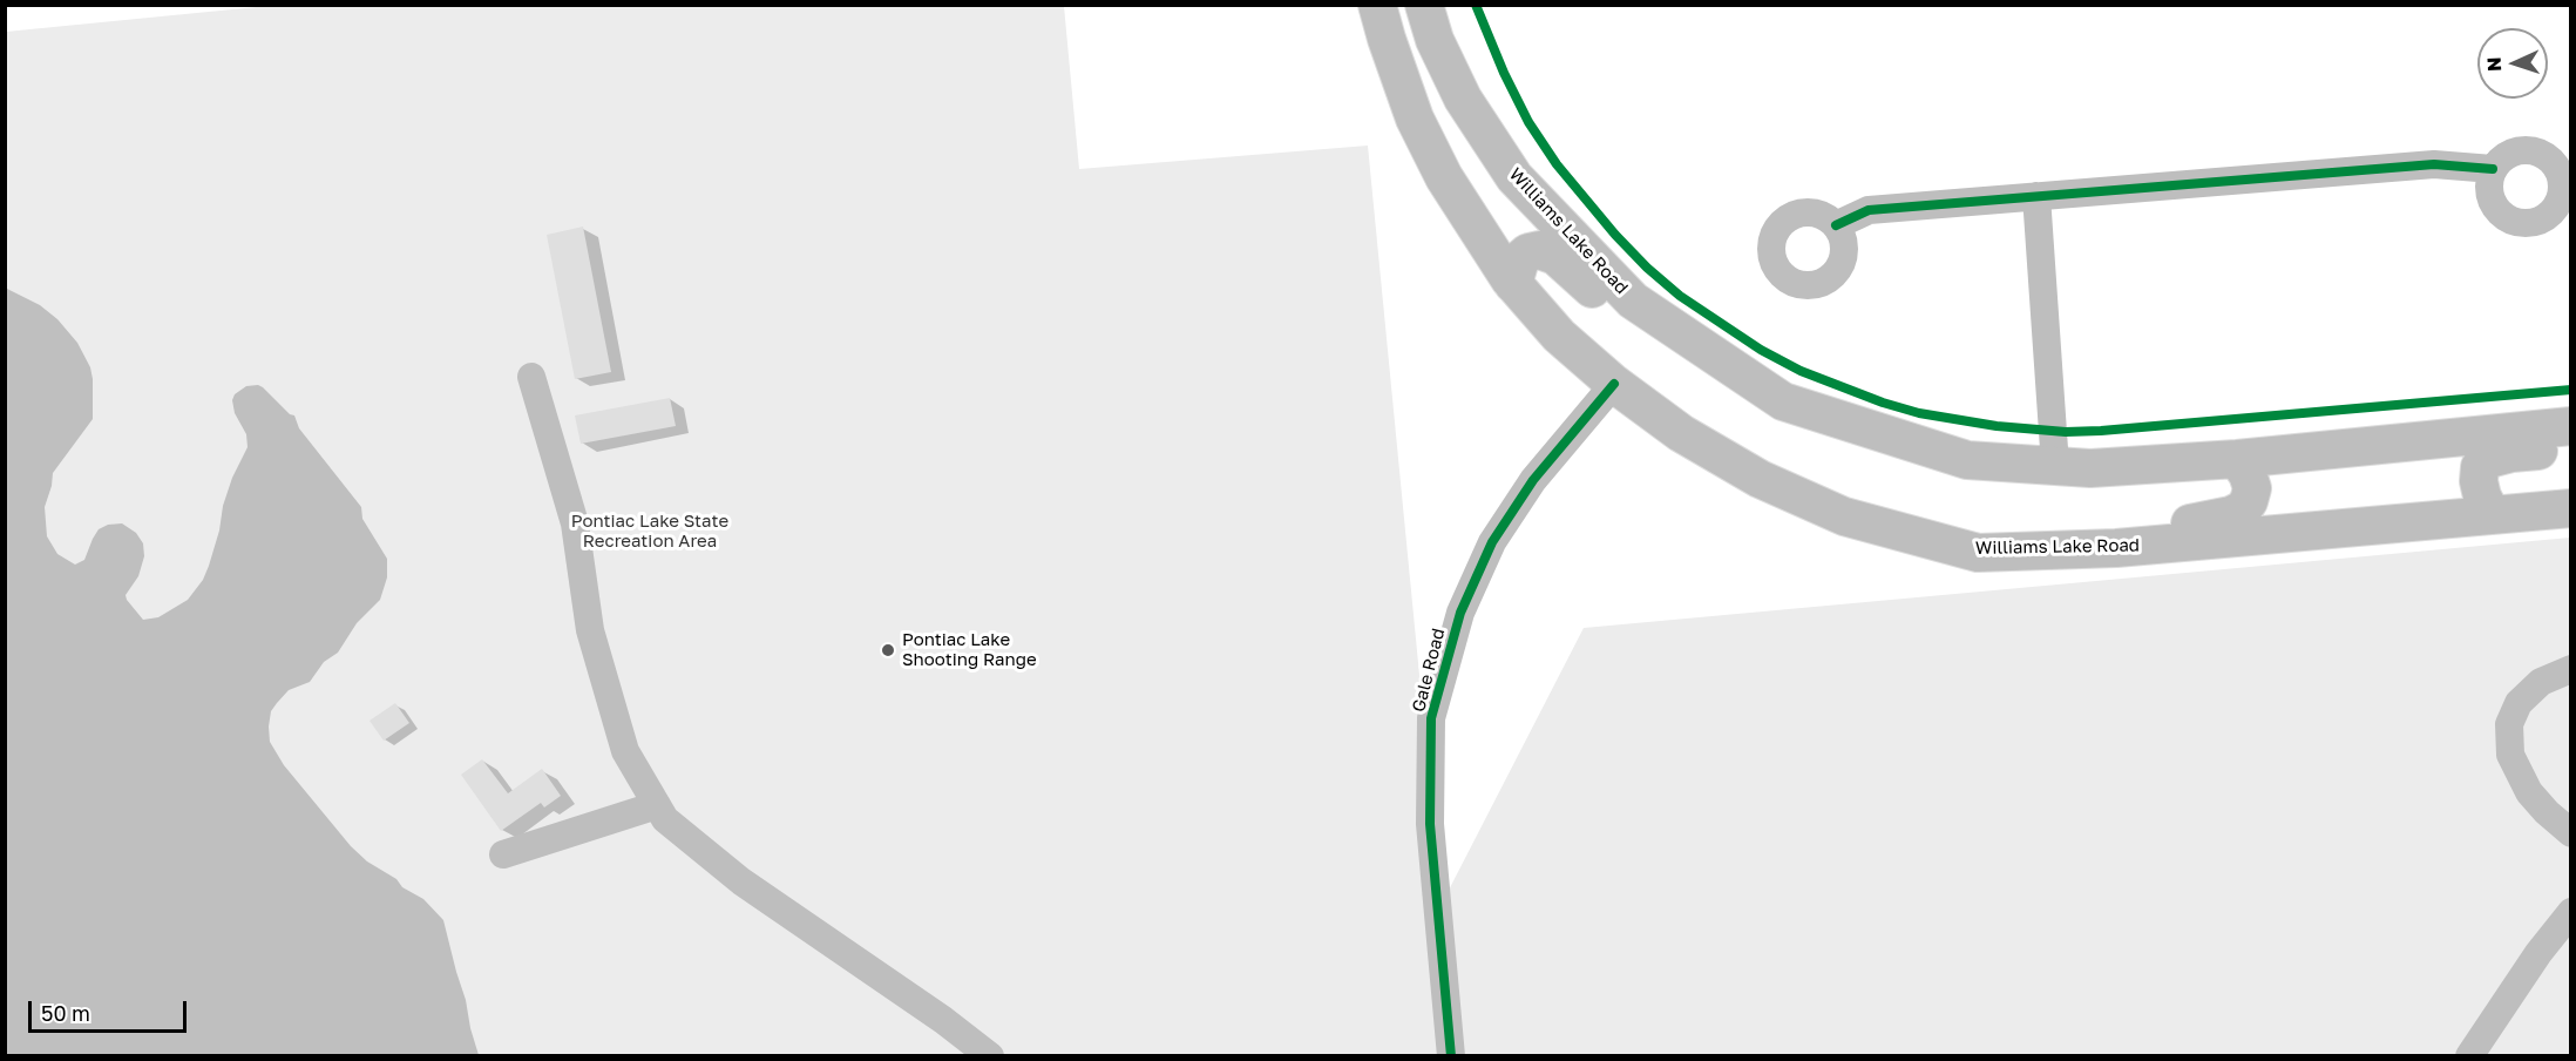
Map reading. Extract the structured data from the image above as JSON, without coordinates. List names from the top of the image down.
{
  "streets": {
    "main road": ["Williams Lake Road"],
    "street": ["Gale Road"]
  },
  "crossings": [
    ["Williams Lake Road", "Gale Road"]
  ],
  "parks": ["Pontiac Lake State Recreation Area"],
  "places": ["Pontiac Lake Shooting Range"],
  "scale_bar": "50 m",
  "north": "left"
}
